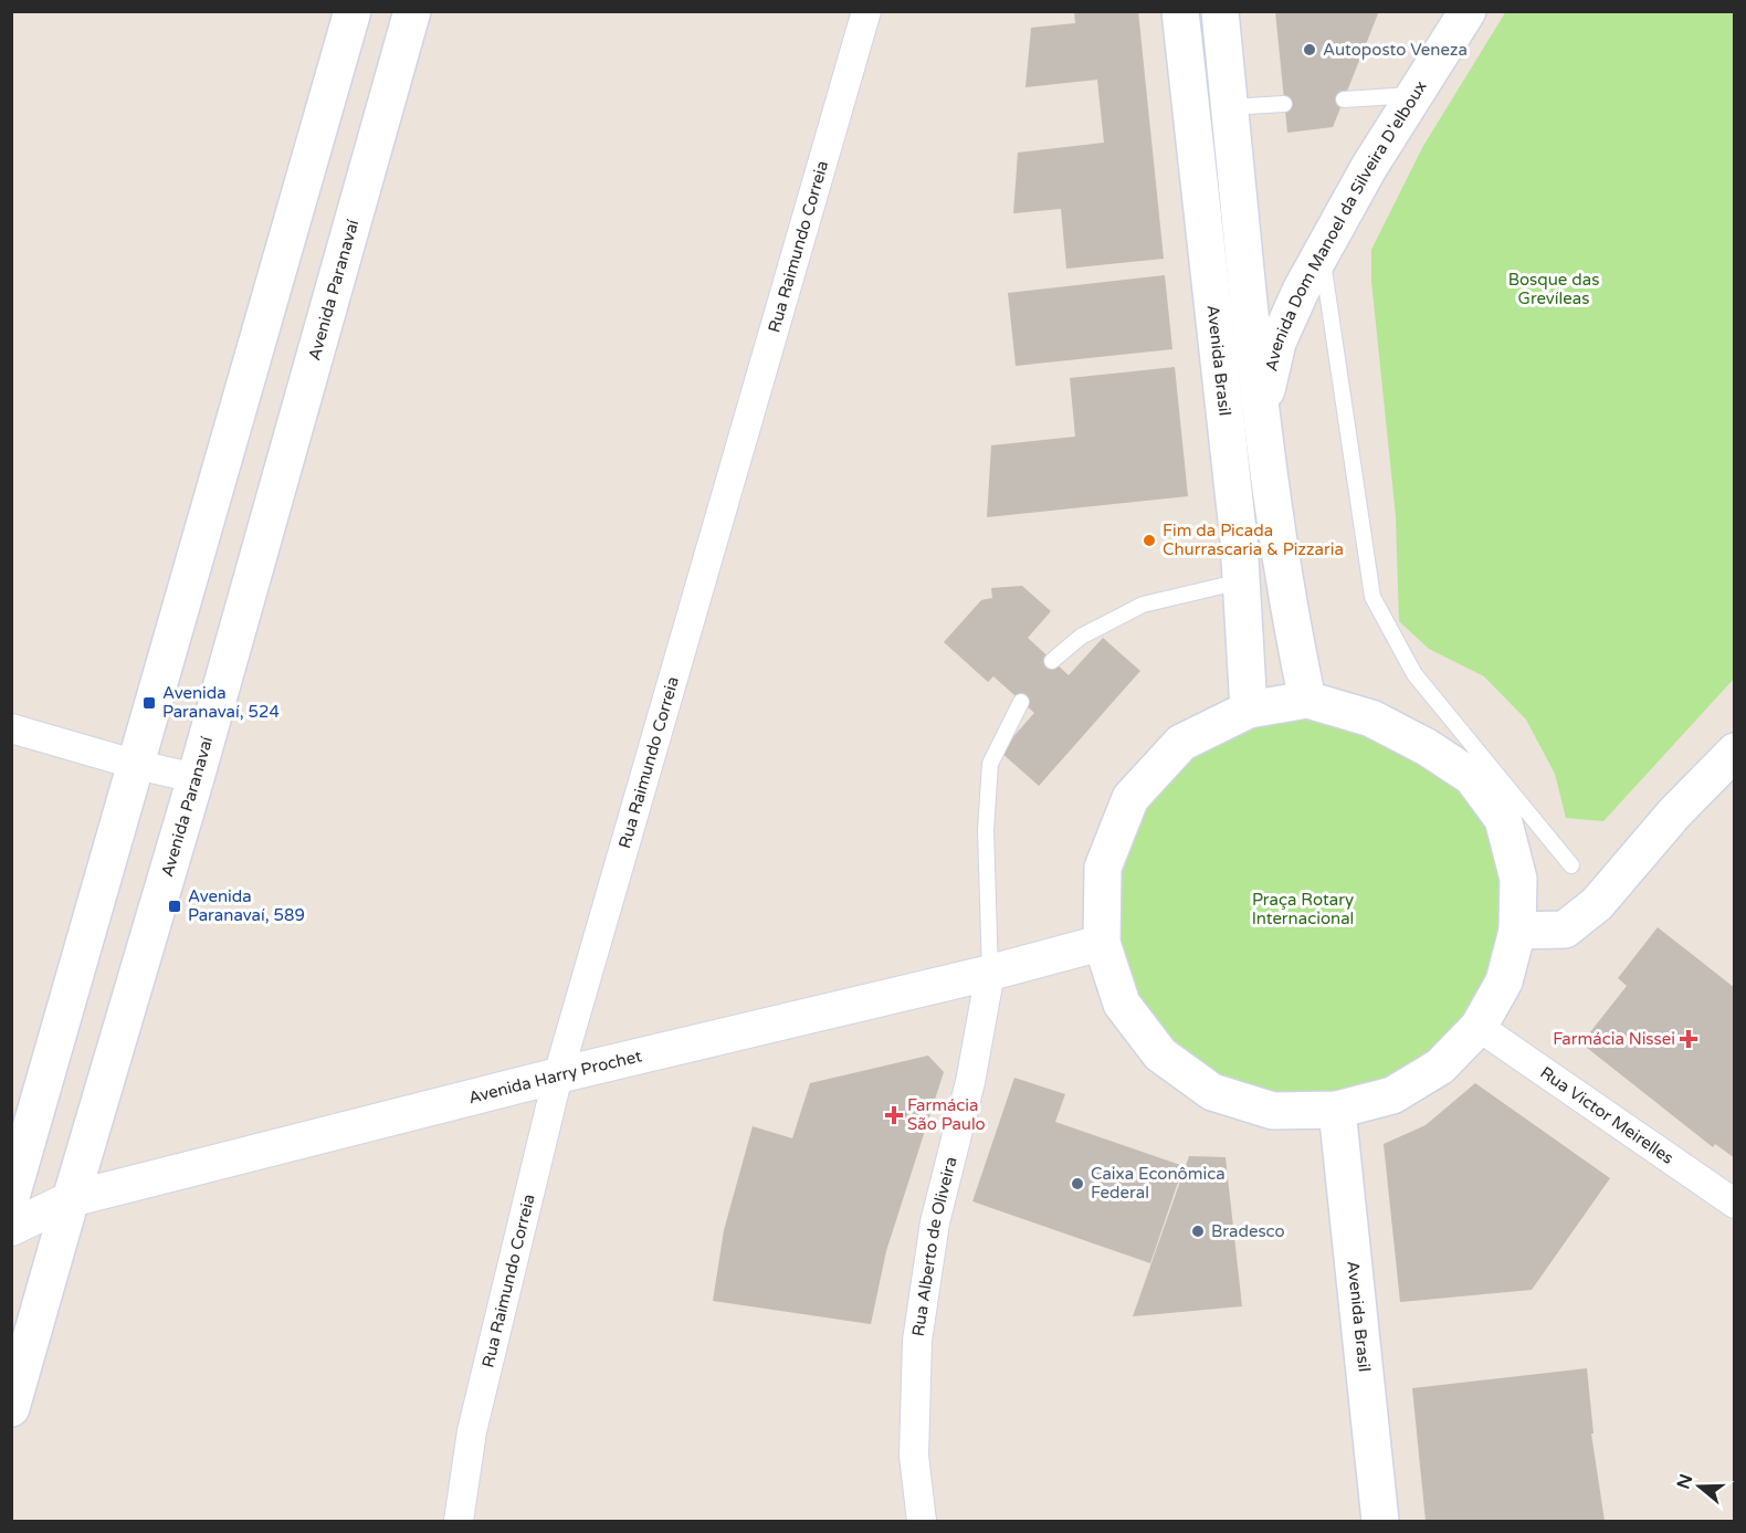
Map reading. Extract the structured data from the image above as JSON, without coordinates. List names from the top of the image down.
{
  "streets": {
    "main road": ["Avenida Dom Manoel da Silveira D'elboux", "Avenida Paranavaí", "Avenida Brasil"],
    "street": [
      "Rua Raimundo Correia",
      "Avenida Harry Prochet",
      "Rua Victor Meirelles",
      "Rua Alberto de Oliveira"
    ]
  },
  "crossings": [
    ["Rua Raimundo Correia", "Avenida Harry Prochet"],
    ["Avenida Paranavaí", "Avenida Harry Prochet"],
    ["Avenida Harry Prochet", "Rua Alberto de Oliveira"]
  ],
  "parks": ["Bosque das Grevíleas", "Praça Rotary Internacional"],
  "places": {
    "other": [
      "Autoposto Veneza",
      "Fim da Picada Churrascaria & Pizzaria",
      "Caixa Econômica Federal",
      "Bradesco"
    ],
    "transit": ["Avenida Paranavaí, 524", "Avenida Paranavaí, 589"],
    "health": ["Farmácia Nissei", "Farmácia São Paulo"]
  },
  "north": "left"
}
